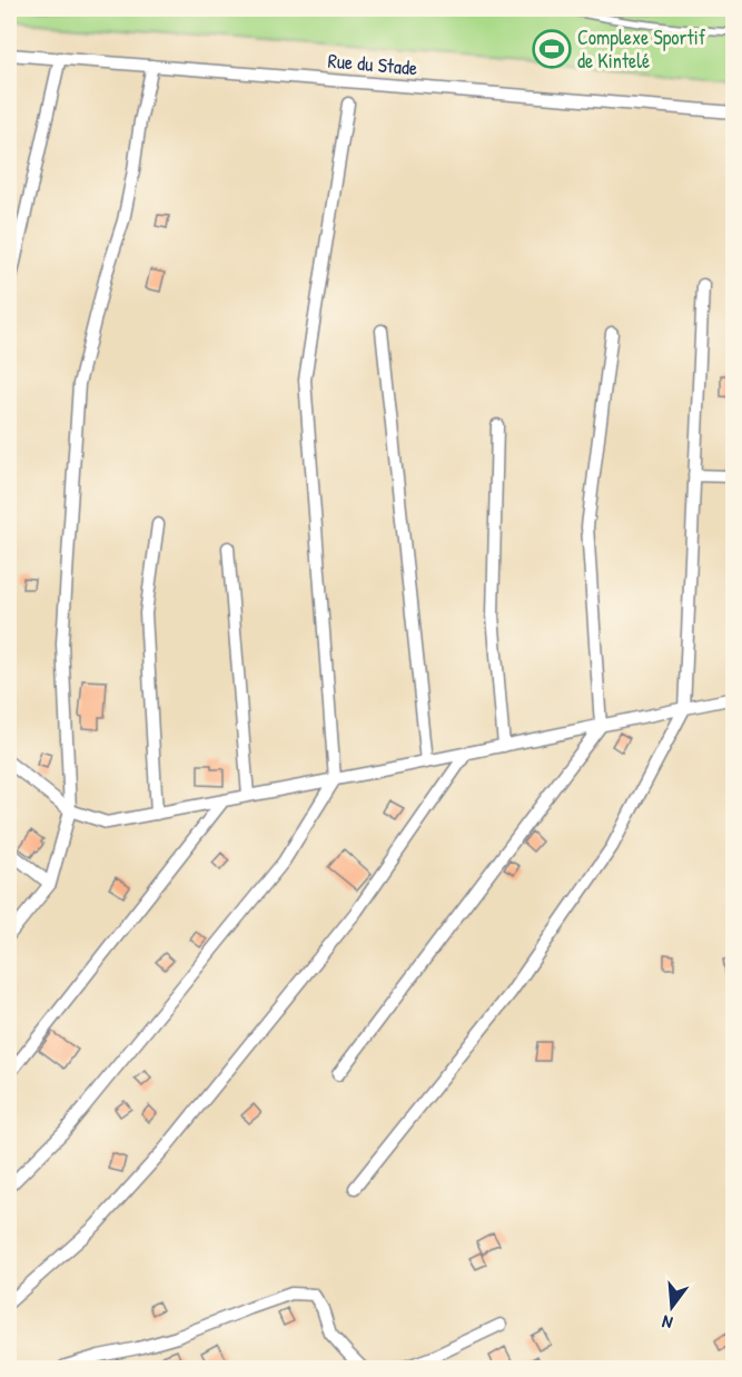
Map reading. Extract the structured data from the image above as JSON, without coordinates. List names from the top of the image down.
{
  "streets": {
    "street": ["Rue du Stade"]
  },
  "places": {
    "sports": ["Complexe Sportif de Kintelé"]
  },
  "north": "bottom"
}
